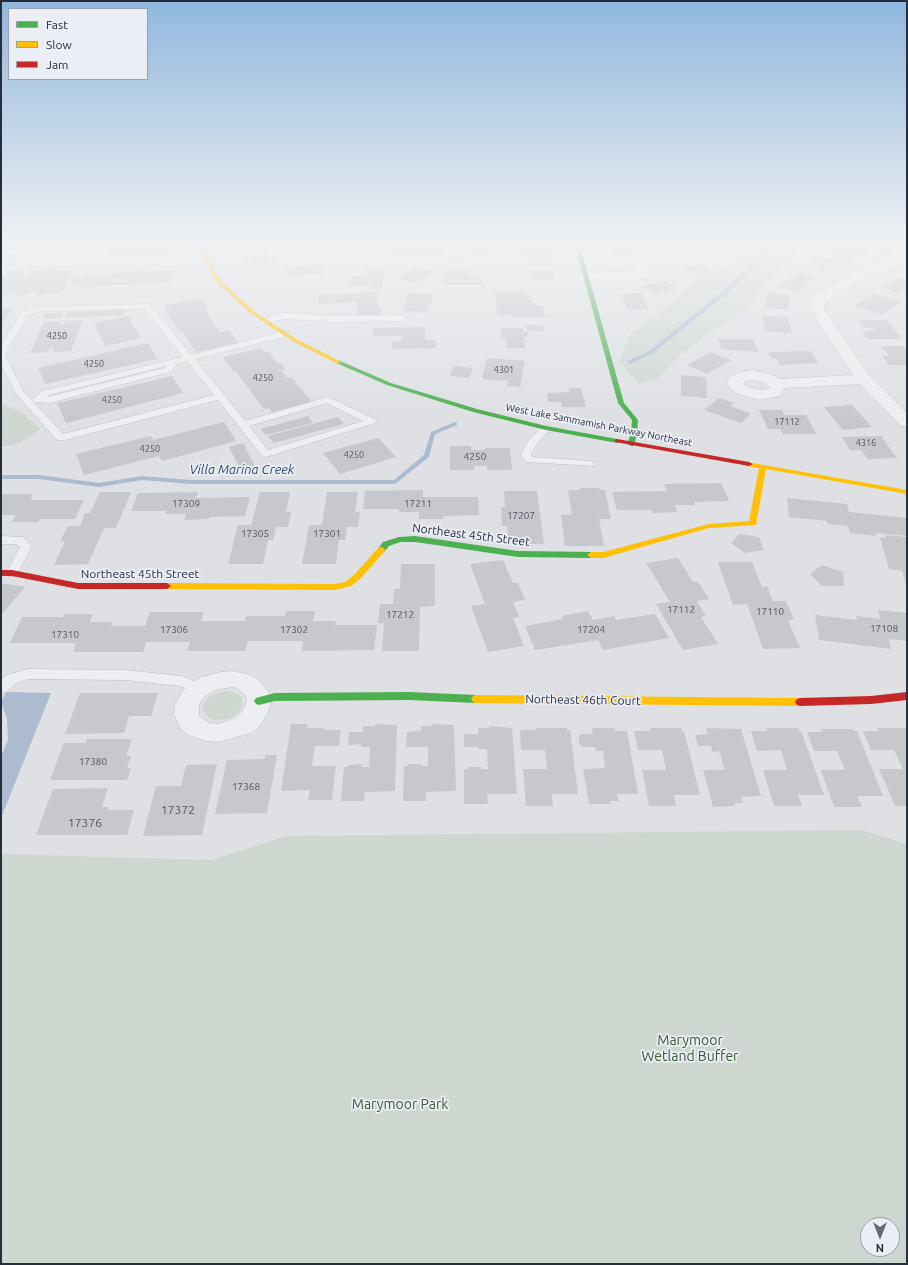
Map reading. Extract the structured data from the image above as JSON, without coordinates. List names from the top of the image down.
{
  "streets": {
    "street": ["West Lake Sammamish Parkway Northeast", "Northeast 45th Street", "Northeast 46th Court"]
  },
  "crossings": [
    ["West Lake Sammamish Parkway Northeast", "Northeast 45th Street"]
  ],
  "water": ["Villa Marina Creek"],
  "parks": ["Marymoor Wetland Buffer", "Marymoor Park"],
  "house_numbers": [
    "4250",
    "4250",
    "4301",
    "4250",
    "4250",
    "17112",
    "4316",
    "4250",
    "4250",
    "4250",
    "17309",
    "17211",
    "17207",
    "17305",
    "17301",
    "17112",
    "17110",
    "17212",
    "17108",
    "17306",
    "17302",
    "17204",
    "17310",
    "17380",
    "17368",
    "17372",
    "17376"
  ],
  "legend": ["Fast", "Slow", "Jam"],
  "north": "bottom"
}
